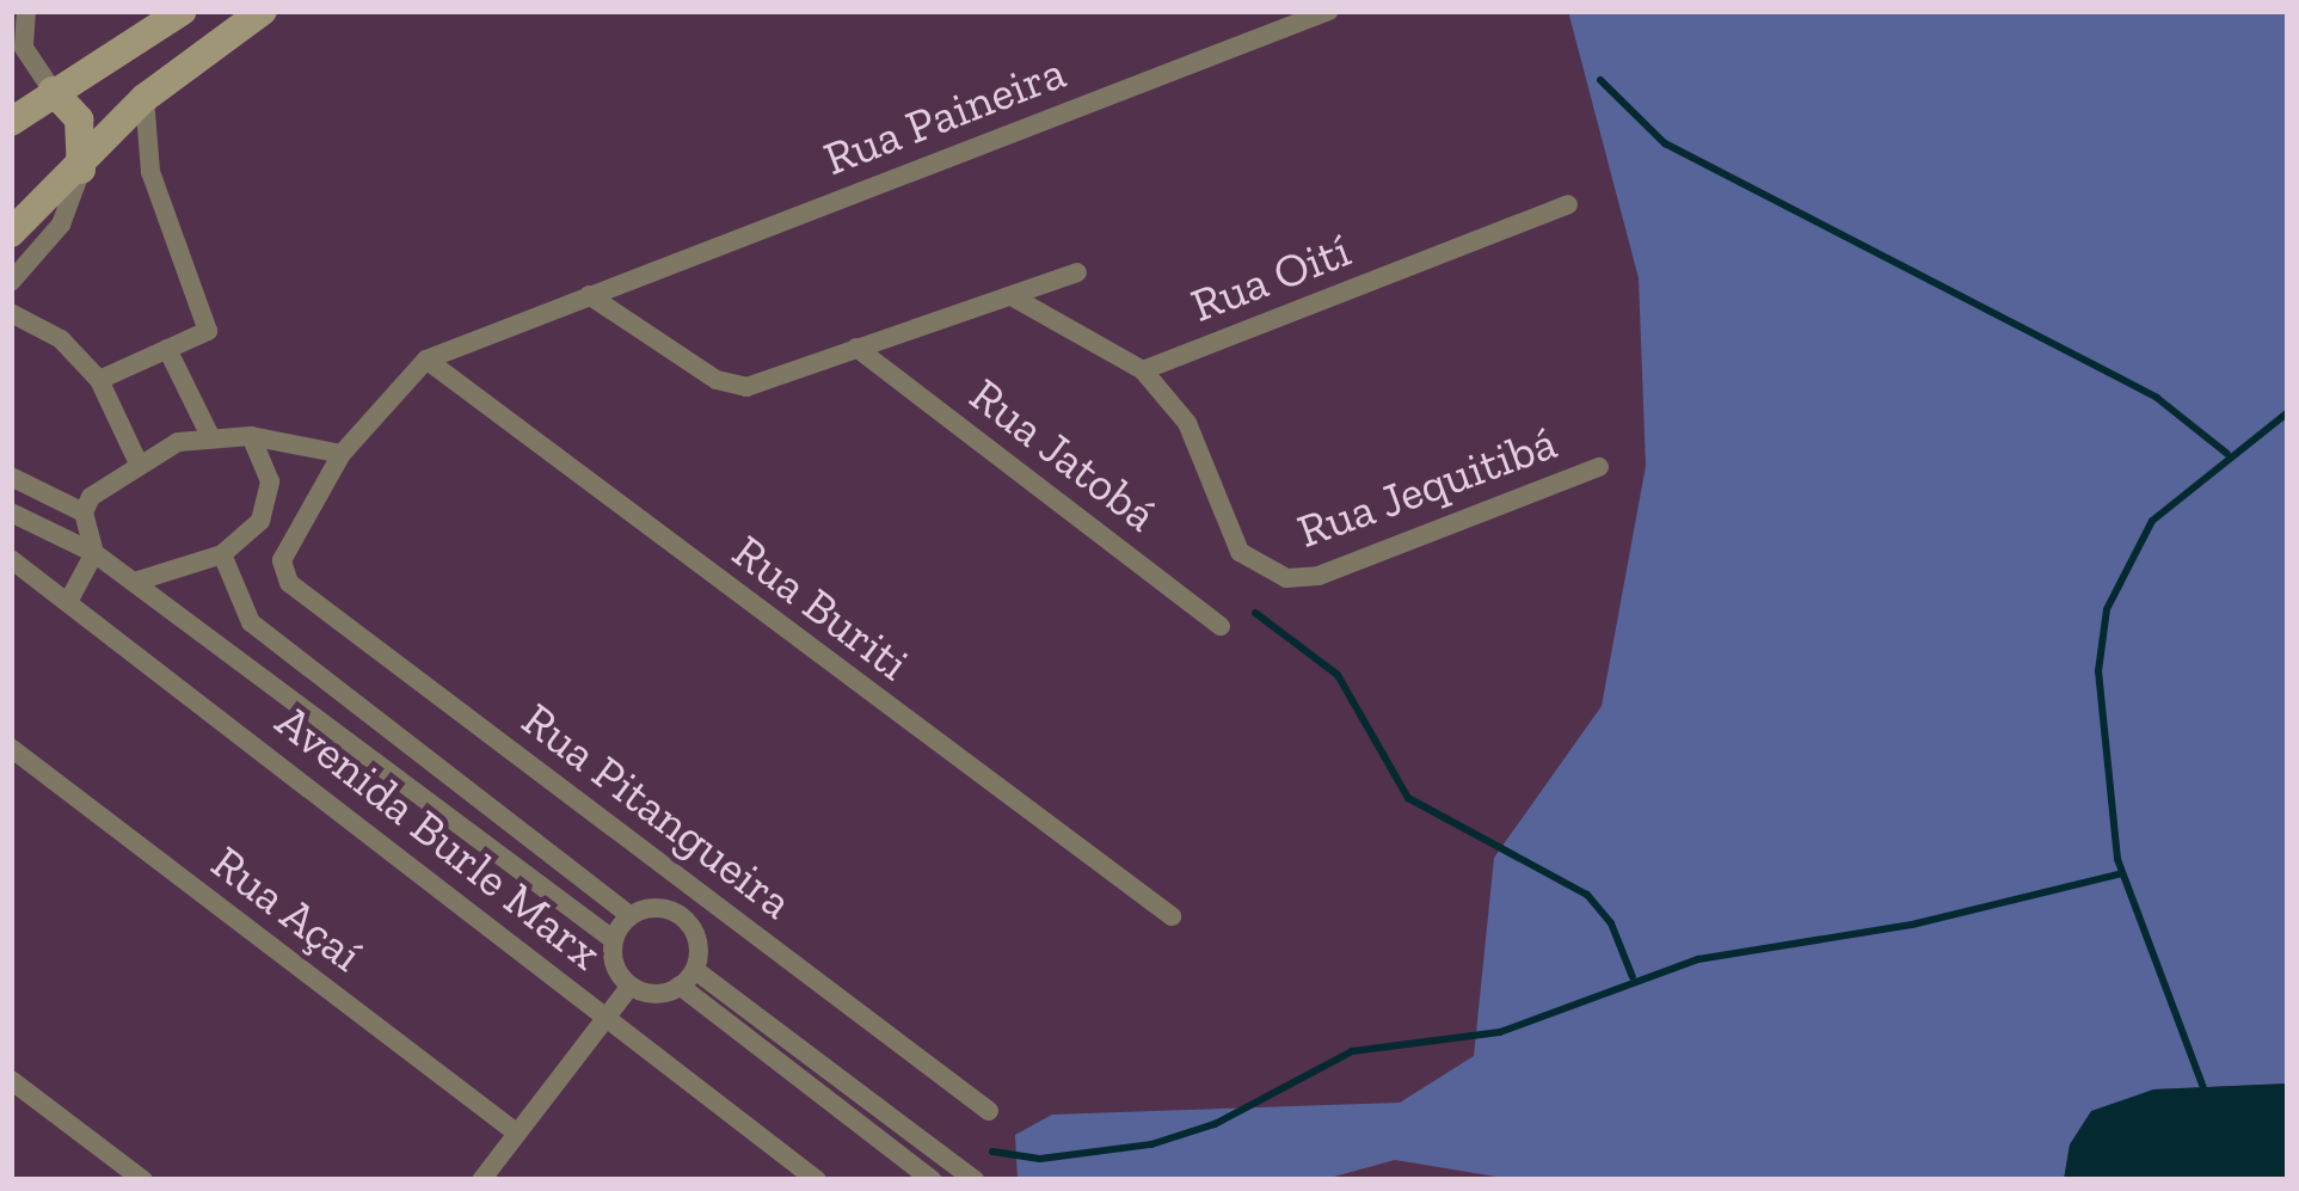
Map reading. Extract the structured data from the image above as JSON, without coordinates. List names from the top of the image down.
{
  "streets": {
    "street": [
      "Rua Paineira",
      "Rua Oití",
      "Rua Jatobá",
      "Rua Jequitibá",
      "Rua Buriti",
      "Rua Pitangueira",
      "Avenida Burle Marx",
      "Rua Açaí"
    ]
  },
  "crossings": [
    ["Rua Paineira", "Rua Buriti"],
    ["Rua Oití", "Rua Jequitibá"]
  ]
}
